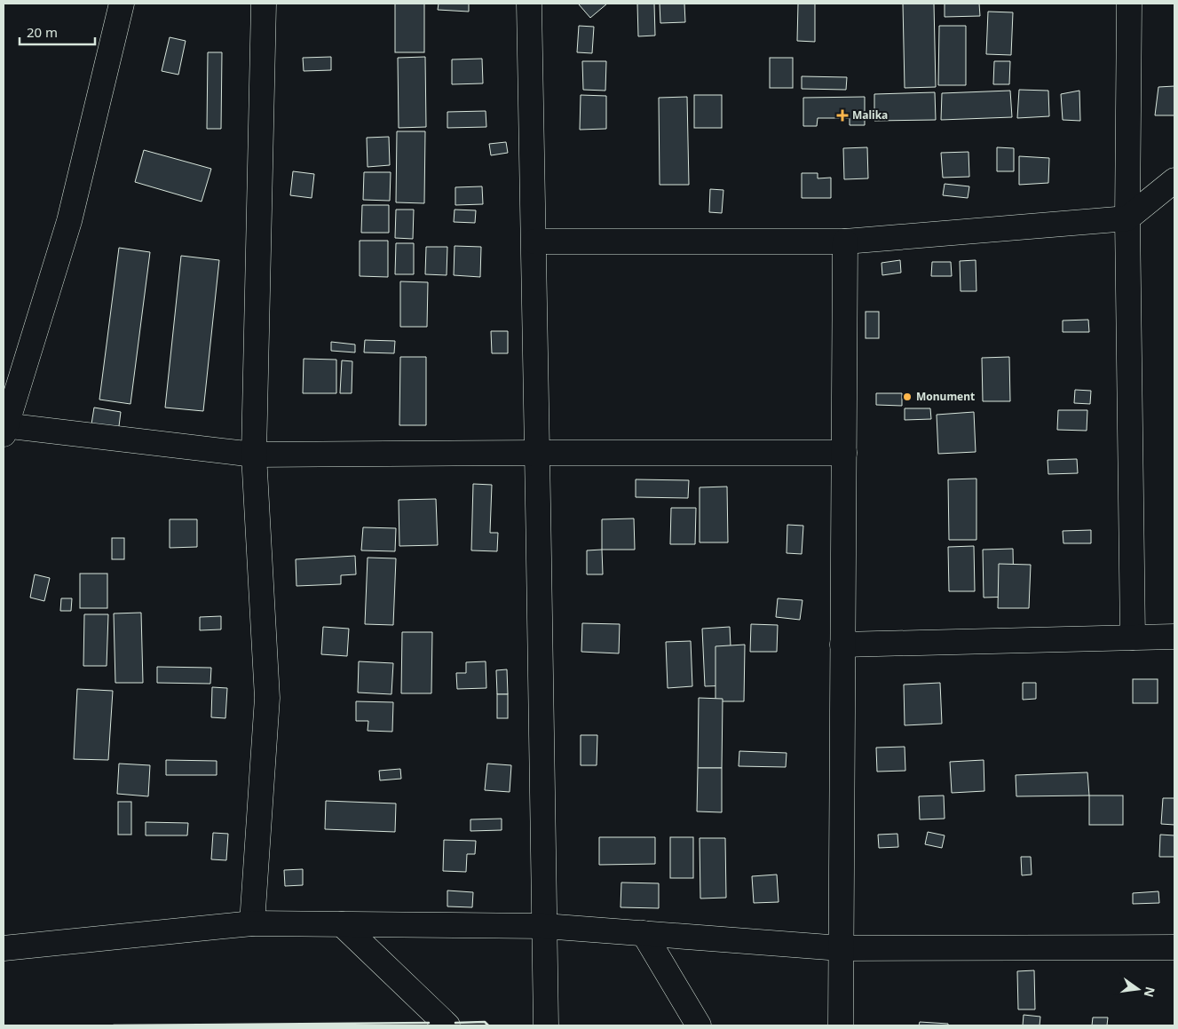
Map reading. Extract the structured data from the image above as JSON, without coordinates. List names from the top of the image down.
{
  "places": {
    "health": ["Malika"],
    "other": ["Monument"]
  },
  "scale_bar": "20 m",
  "north": "right"
}
